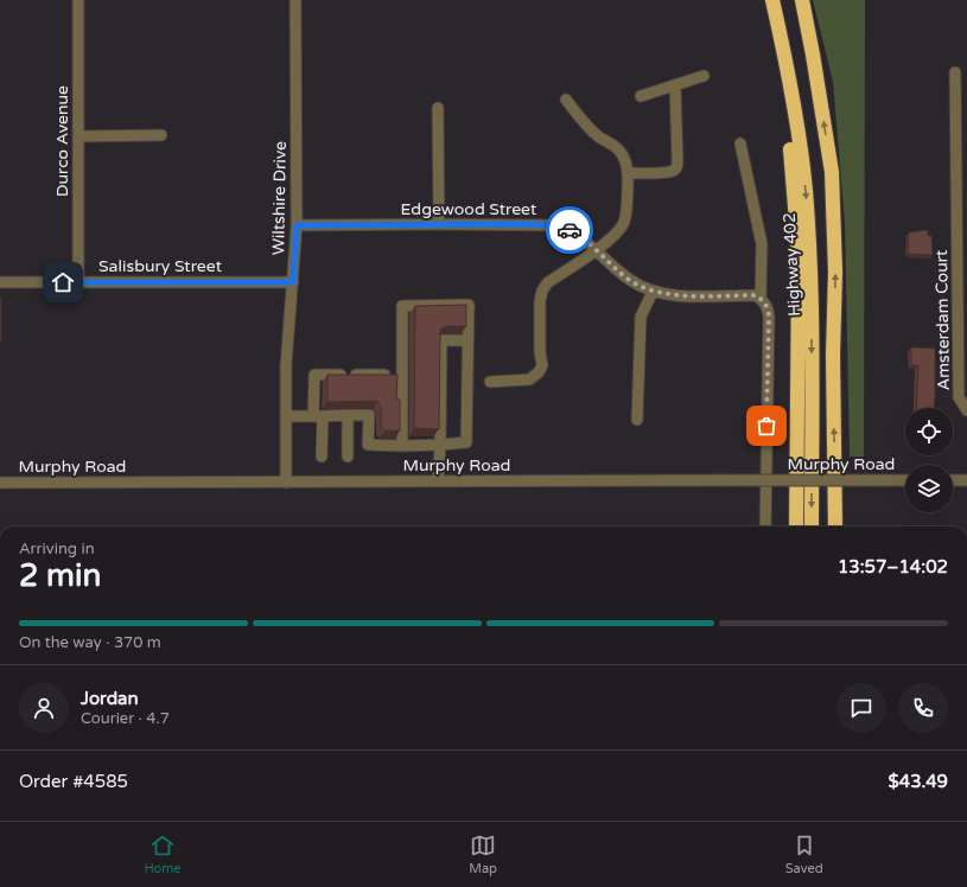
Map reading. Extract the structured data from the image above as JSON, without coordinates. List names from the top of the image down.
{
  "streets": {
    "highway": ["Highway 402"],
    "street": [
      "Durco Avenue",
      "Wiltshire Drive",
      "Edgewood Street",
      "Salisbury Street",
      "Amsterdam Court",
      "Murphy Road"
    ]
  },
  "crossings": [
    ["Durco Avenue", "Salisbury Street"],
    ["Wiltshire Drive", "Edgewood Street"],
    ["Wiltshire Drive", "Salisbury Street"],
    ["Wiltshire Drive", "Murphy Road"]
  ],
  "page": {
    "heading": ["2 min", "Arriving in", "13:57–14:02"],
    "panel": [
      "Jordan",
      "Courier · 4.7",
      "Order #4585",
      "$43.49"
    ],
    "bar": "On the way · 370 m",
    "tabs": ["Home", "Map", "Saved"]
  }
}
